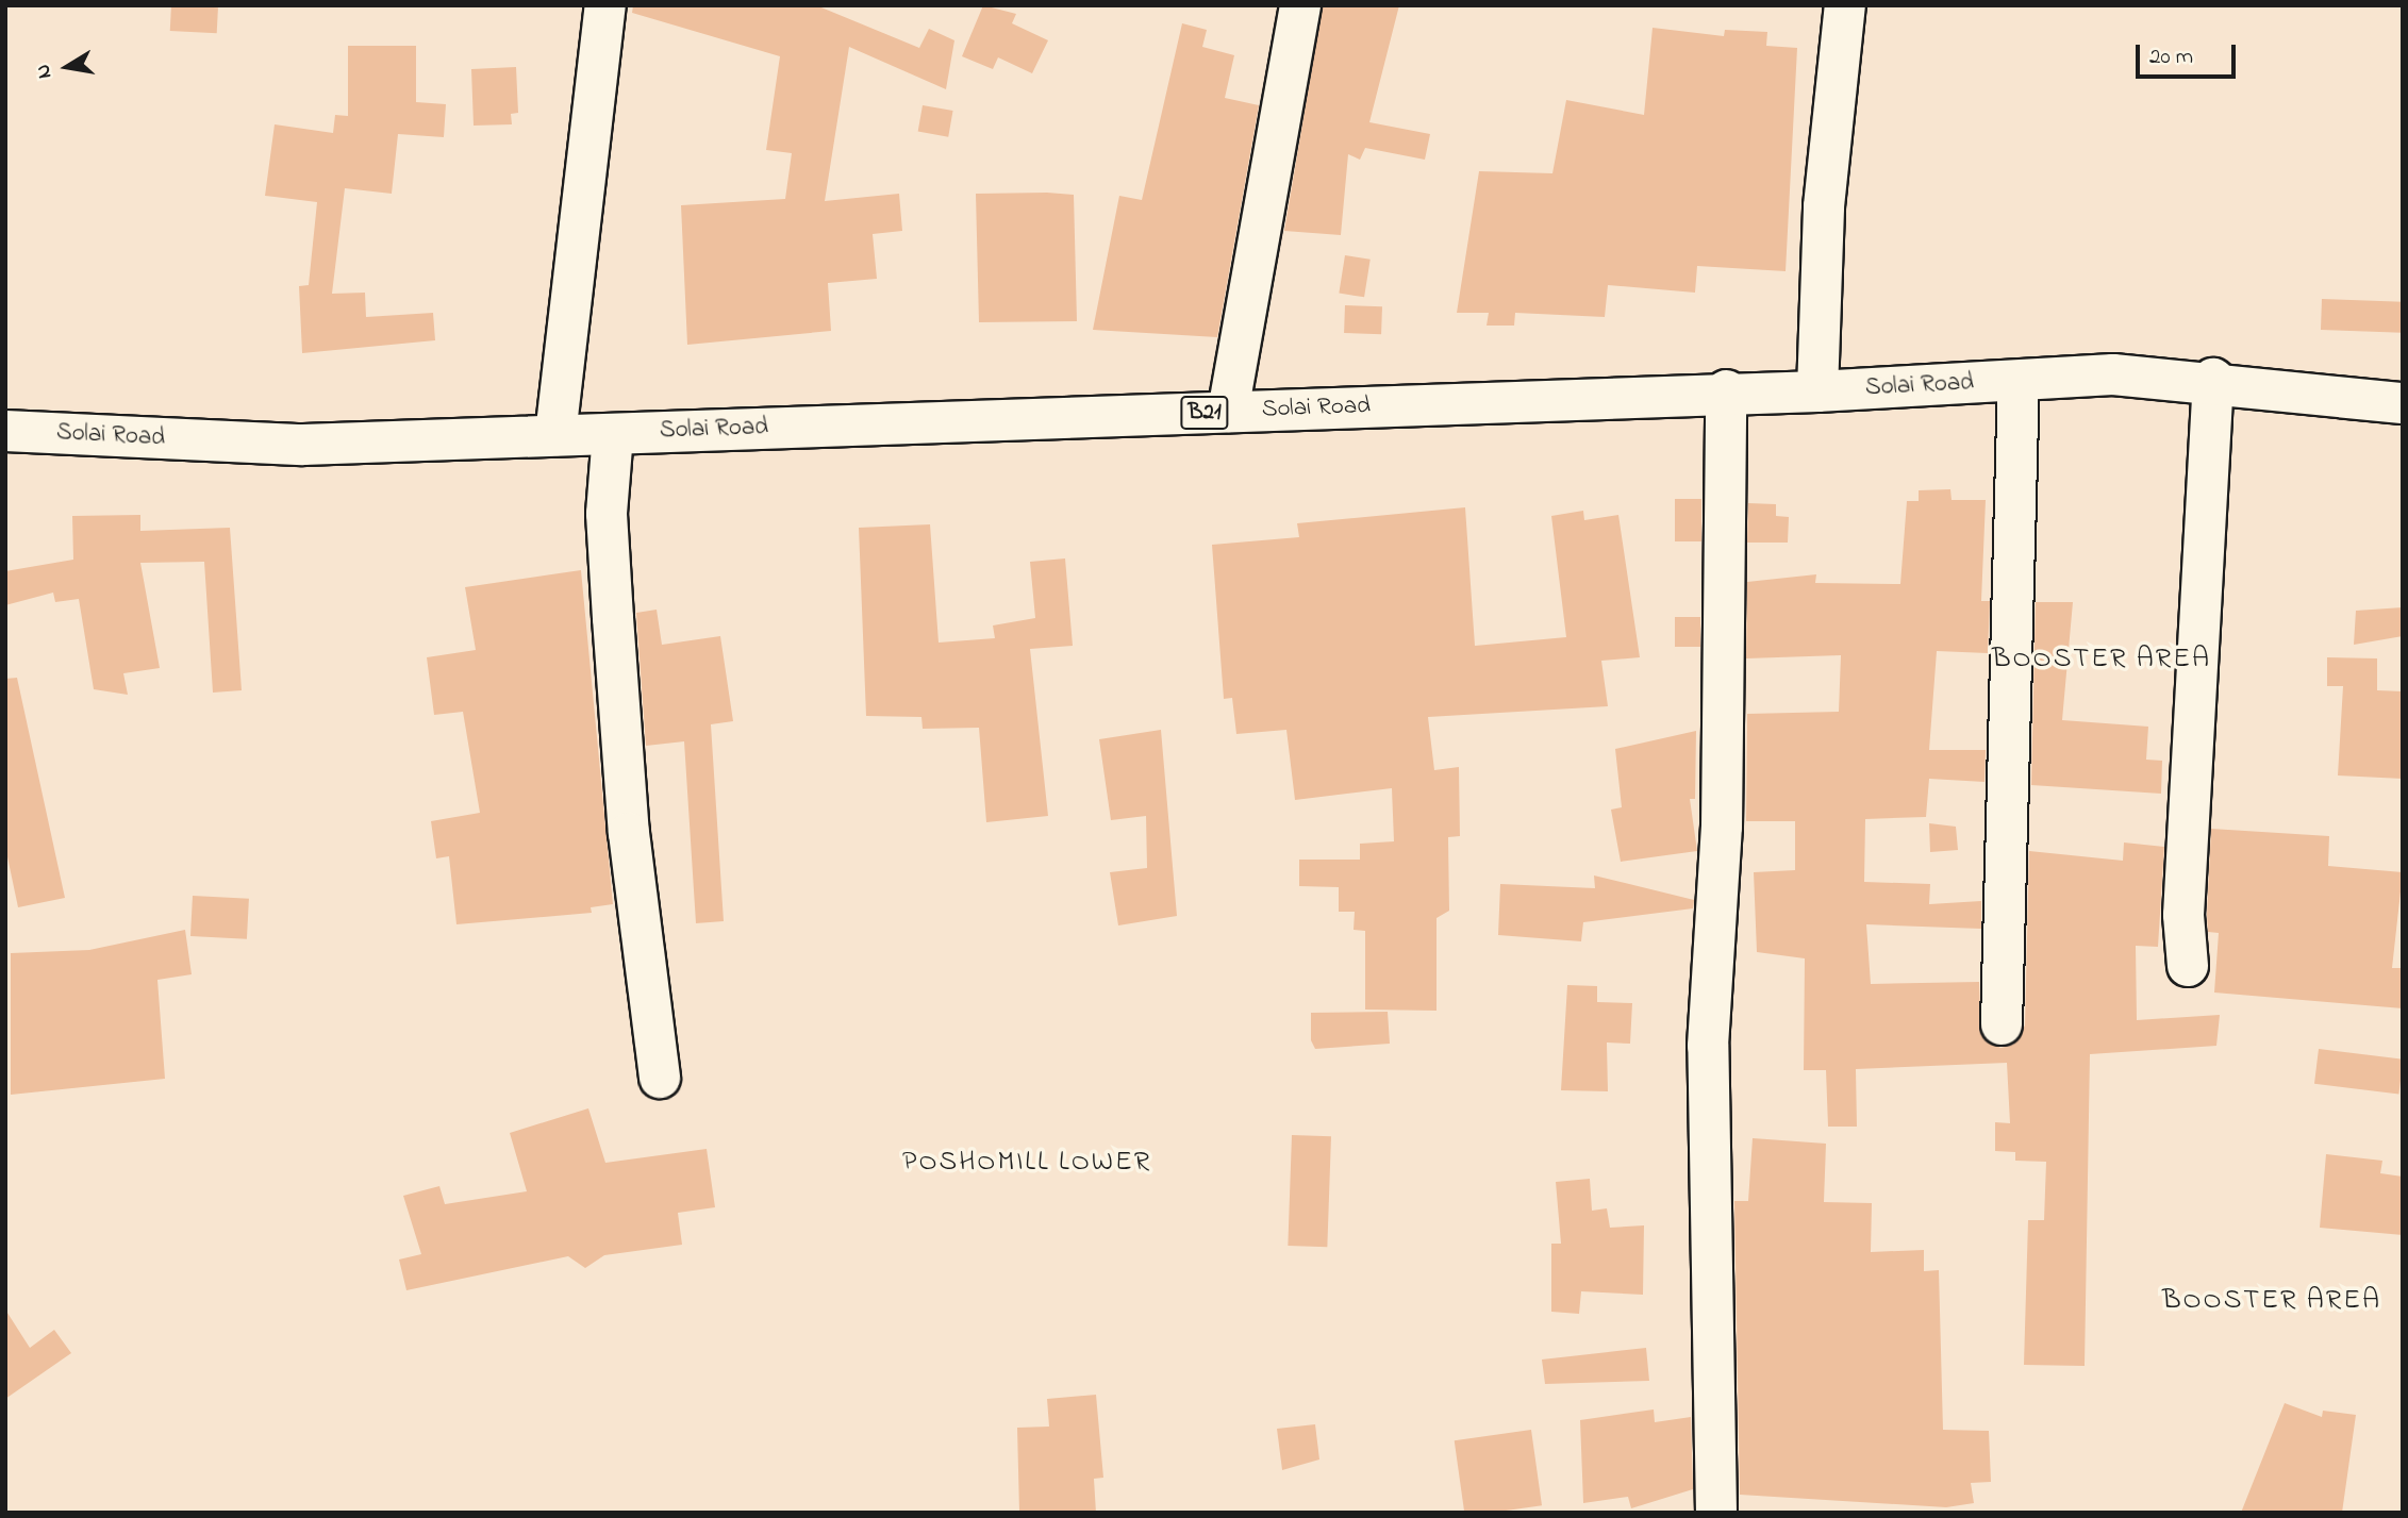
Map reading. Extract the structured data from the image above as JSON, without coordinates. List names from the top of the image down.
{
  "streets": {
    "main road": ["Solai Road", "B21"]
  },
  "districts": ["BOOSTER AREA", "POSHOMILL LOWER", "BOOSTER AREA"],
  "scale_bar": "20 m",
  "north": "left"
}
